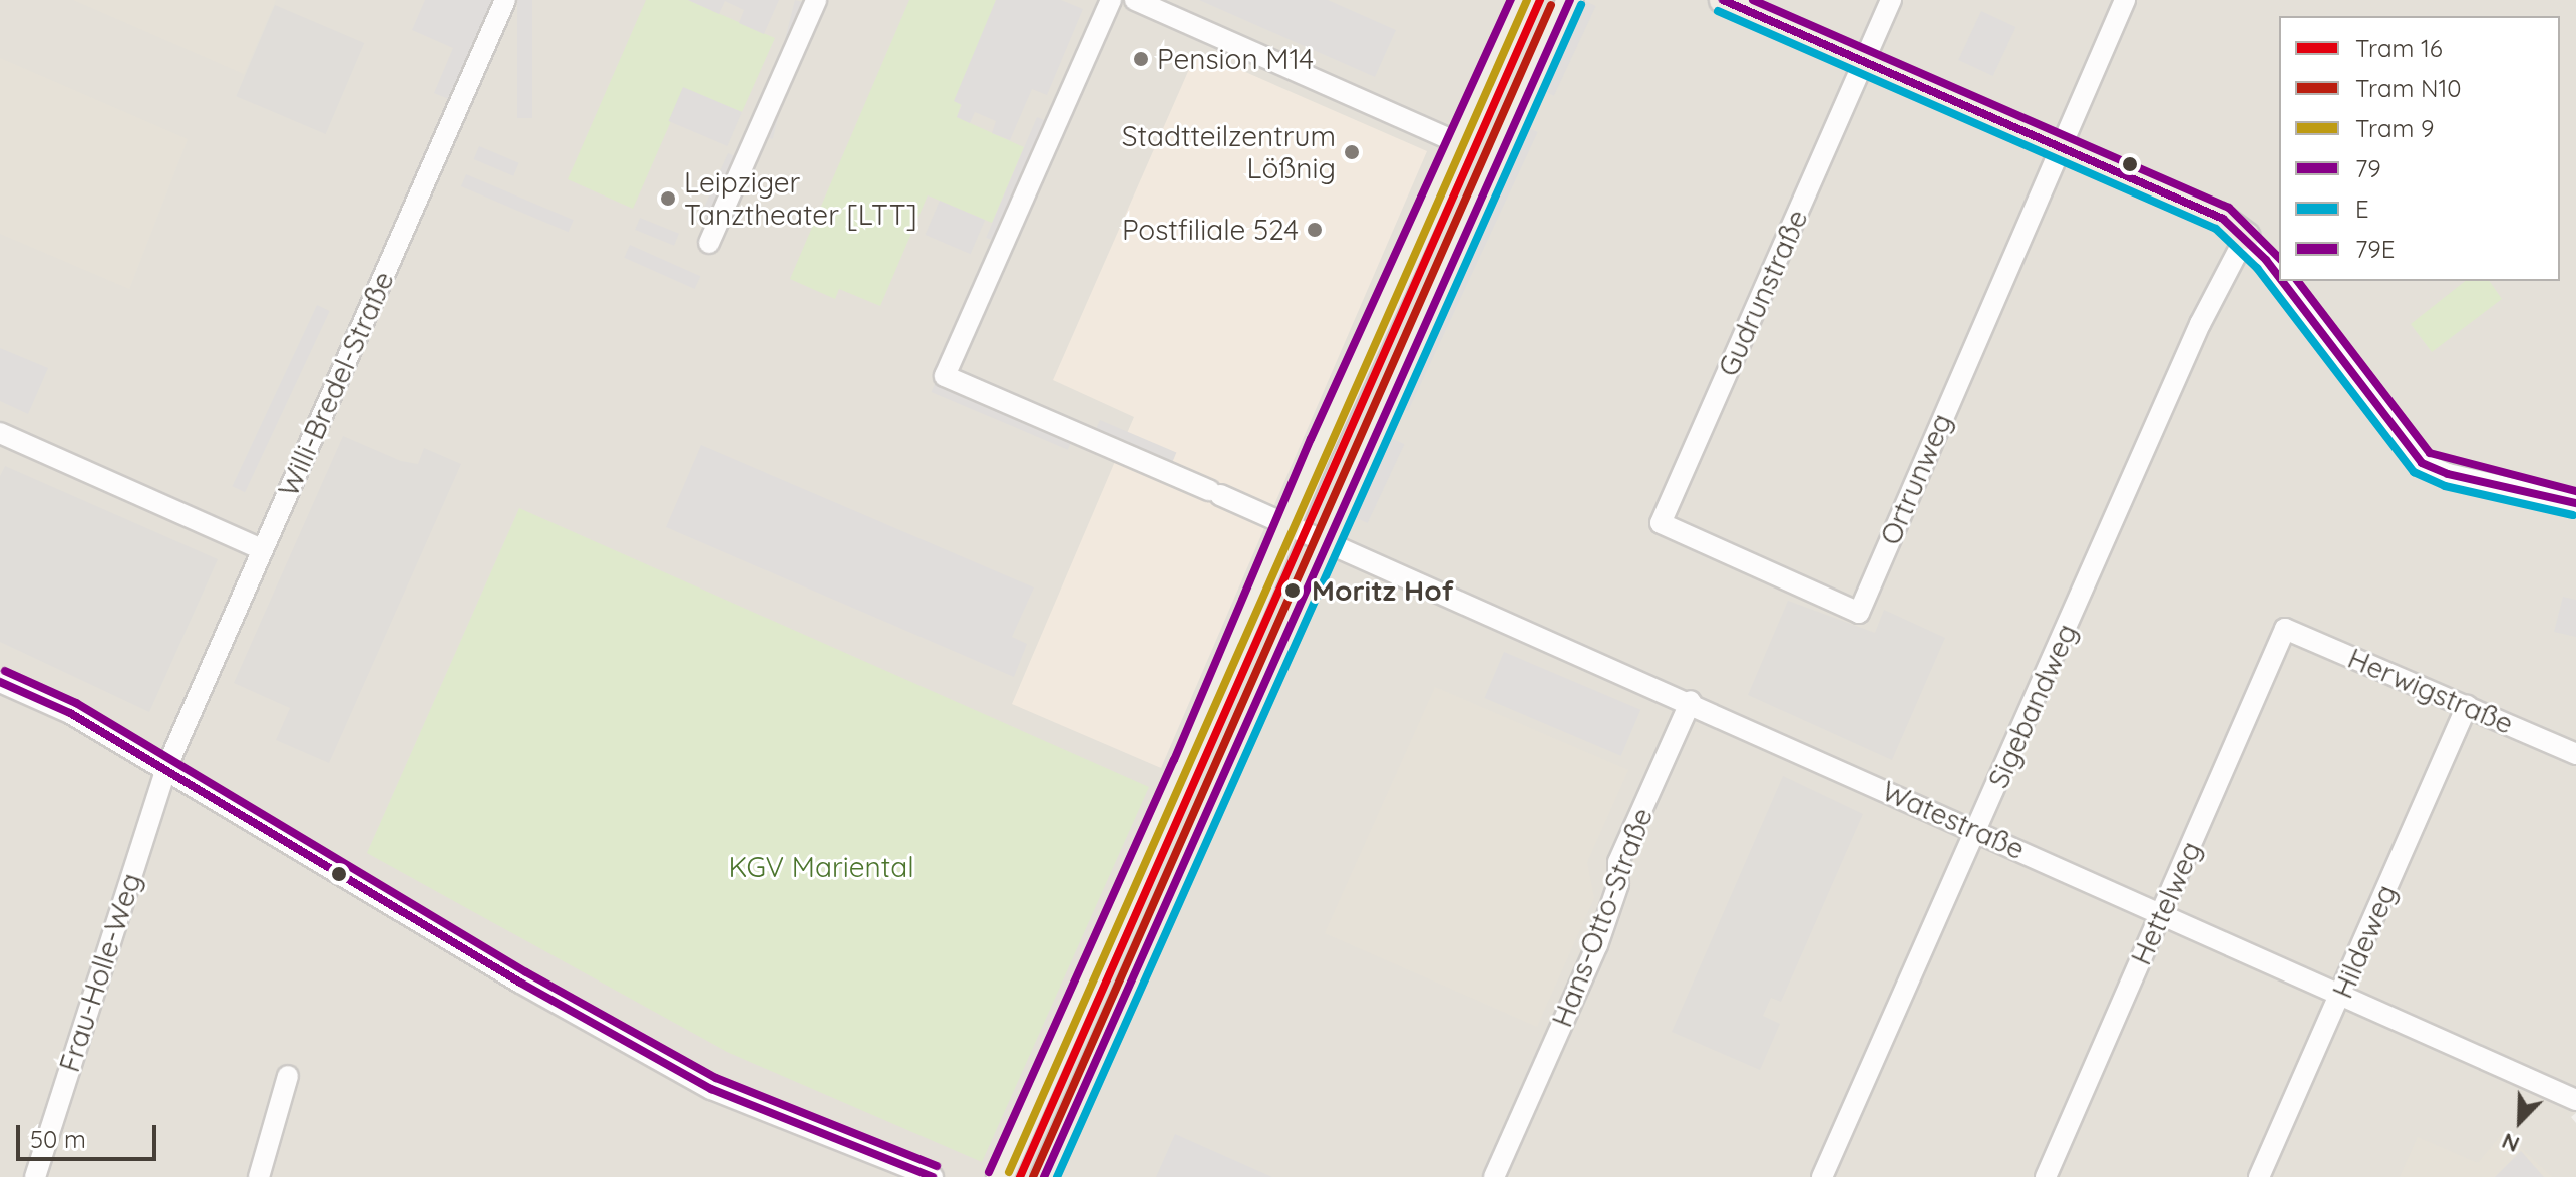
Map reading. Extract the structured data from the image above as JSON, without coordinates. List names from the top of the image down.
{
  "streets": {
    "street": [
      "Gudrunstraße",
      "Willi-Bredel-Straße",
      "Ortrunweg",
      "Herwigstraße",
      "Sigebandweg",
      "Watestraße",
      "Hettelweg",
      "Hans-Otto-Straße",
      "Hildeweg",
      "Frau-Holle-Weg"
    ]
  },
  "crossings": [
    ["Gudrunstraße", "Ortrunweg"],
    ["Willi-Bredel-Straße", "Frau-Holle-Weg"],
    ["Herwigstraße", "Hettelweg"],
    ["Herwigstraße", "Hildeweg"],
    ["Sigebandweg", "Watestraße"],
    ["Watestraße", "Hettelweg"],
    ["Watestraße", "Hans-Otto-Straße"],
    ["Watestraße", "Hildeweg"]
  ],
  "parks": ["KGV Mariental"],
  "places": [
    "Pension M14",
    "Stadtteilzentrum Lößnig",
    "Leipziger Tanztheater [LTT]",
    "Postfiliale 524",
    "Moritz Hof"
  ],
  "lines": [
    "tram line 16",
    "tram line 9",
    "transit line 79",
    "transit line 79E",
    "tram line N10",
    "transit line E"
  ],
  "legend": [
    "Tram 16",
    "Tram N10",
    "Tram 9",
    "79",
    "E",
    "79E"
  ],
  "scale_bar": "50 m",
  "north": "bottom left"
}
